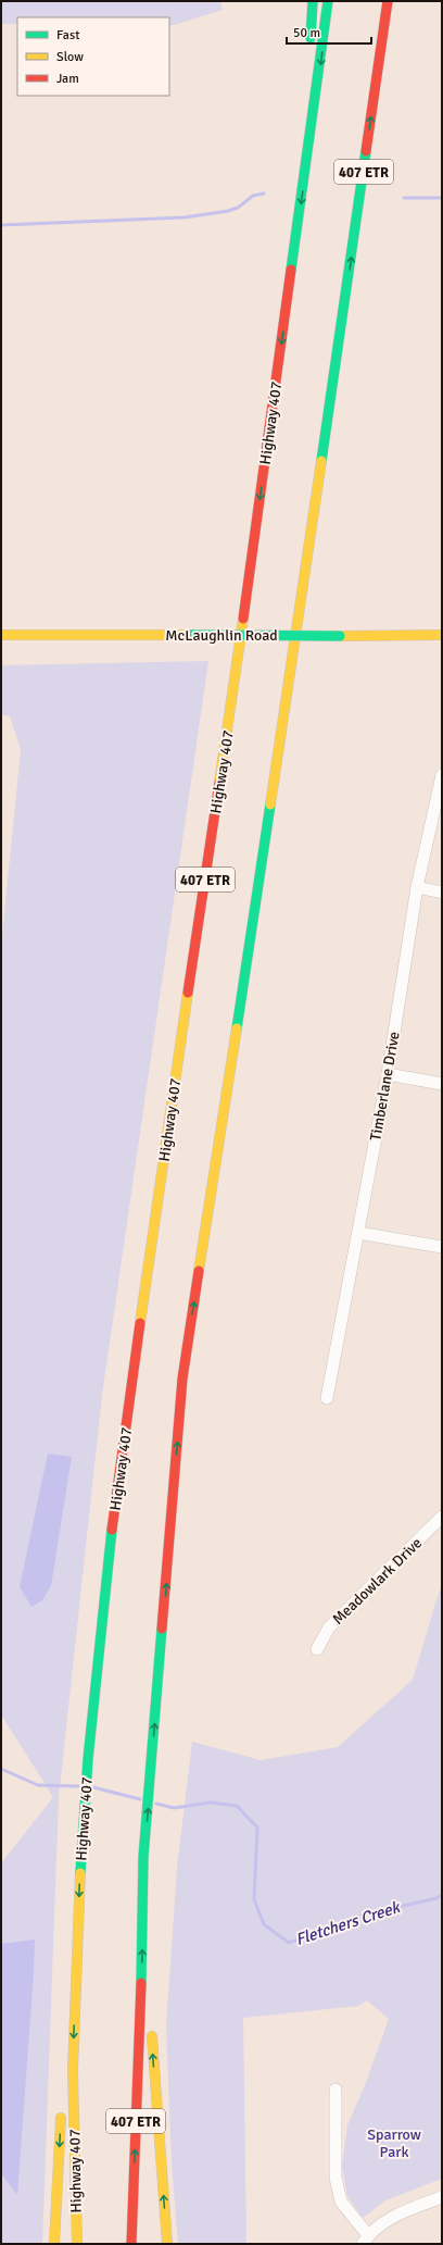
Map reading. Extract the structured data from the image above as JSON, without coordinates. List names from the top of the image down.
{
  "streets": {
    "main road": ["407 ETR", "Highway 407", "McLaughlin Road"],
    "street": ["Timberlane Drive", "Meadowlark Drive"]
  },
  "water": ["Fletchers Creek"],
  "parks": ["Sparrow Park"],
  "legend": ["Fast", "Slow", "Jam"],
  "scale_bar": "50 m"
}
